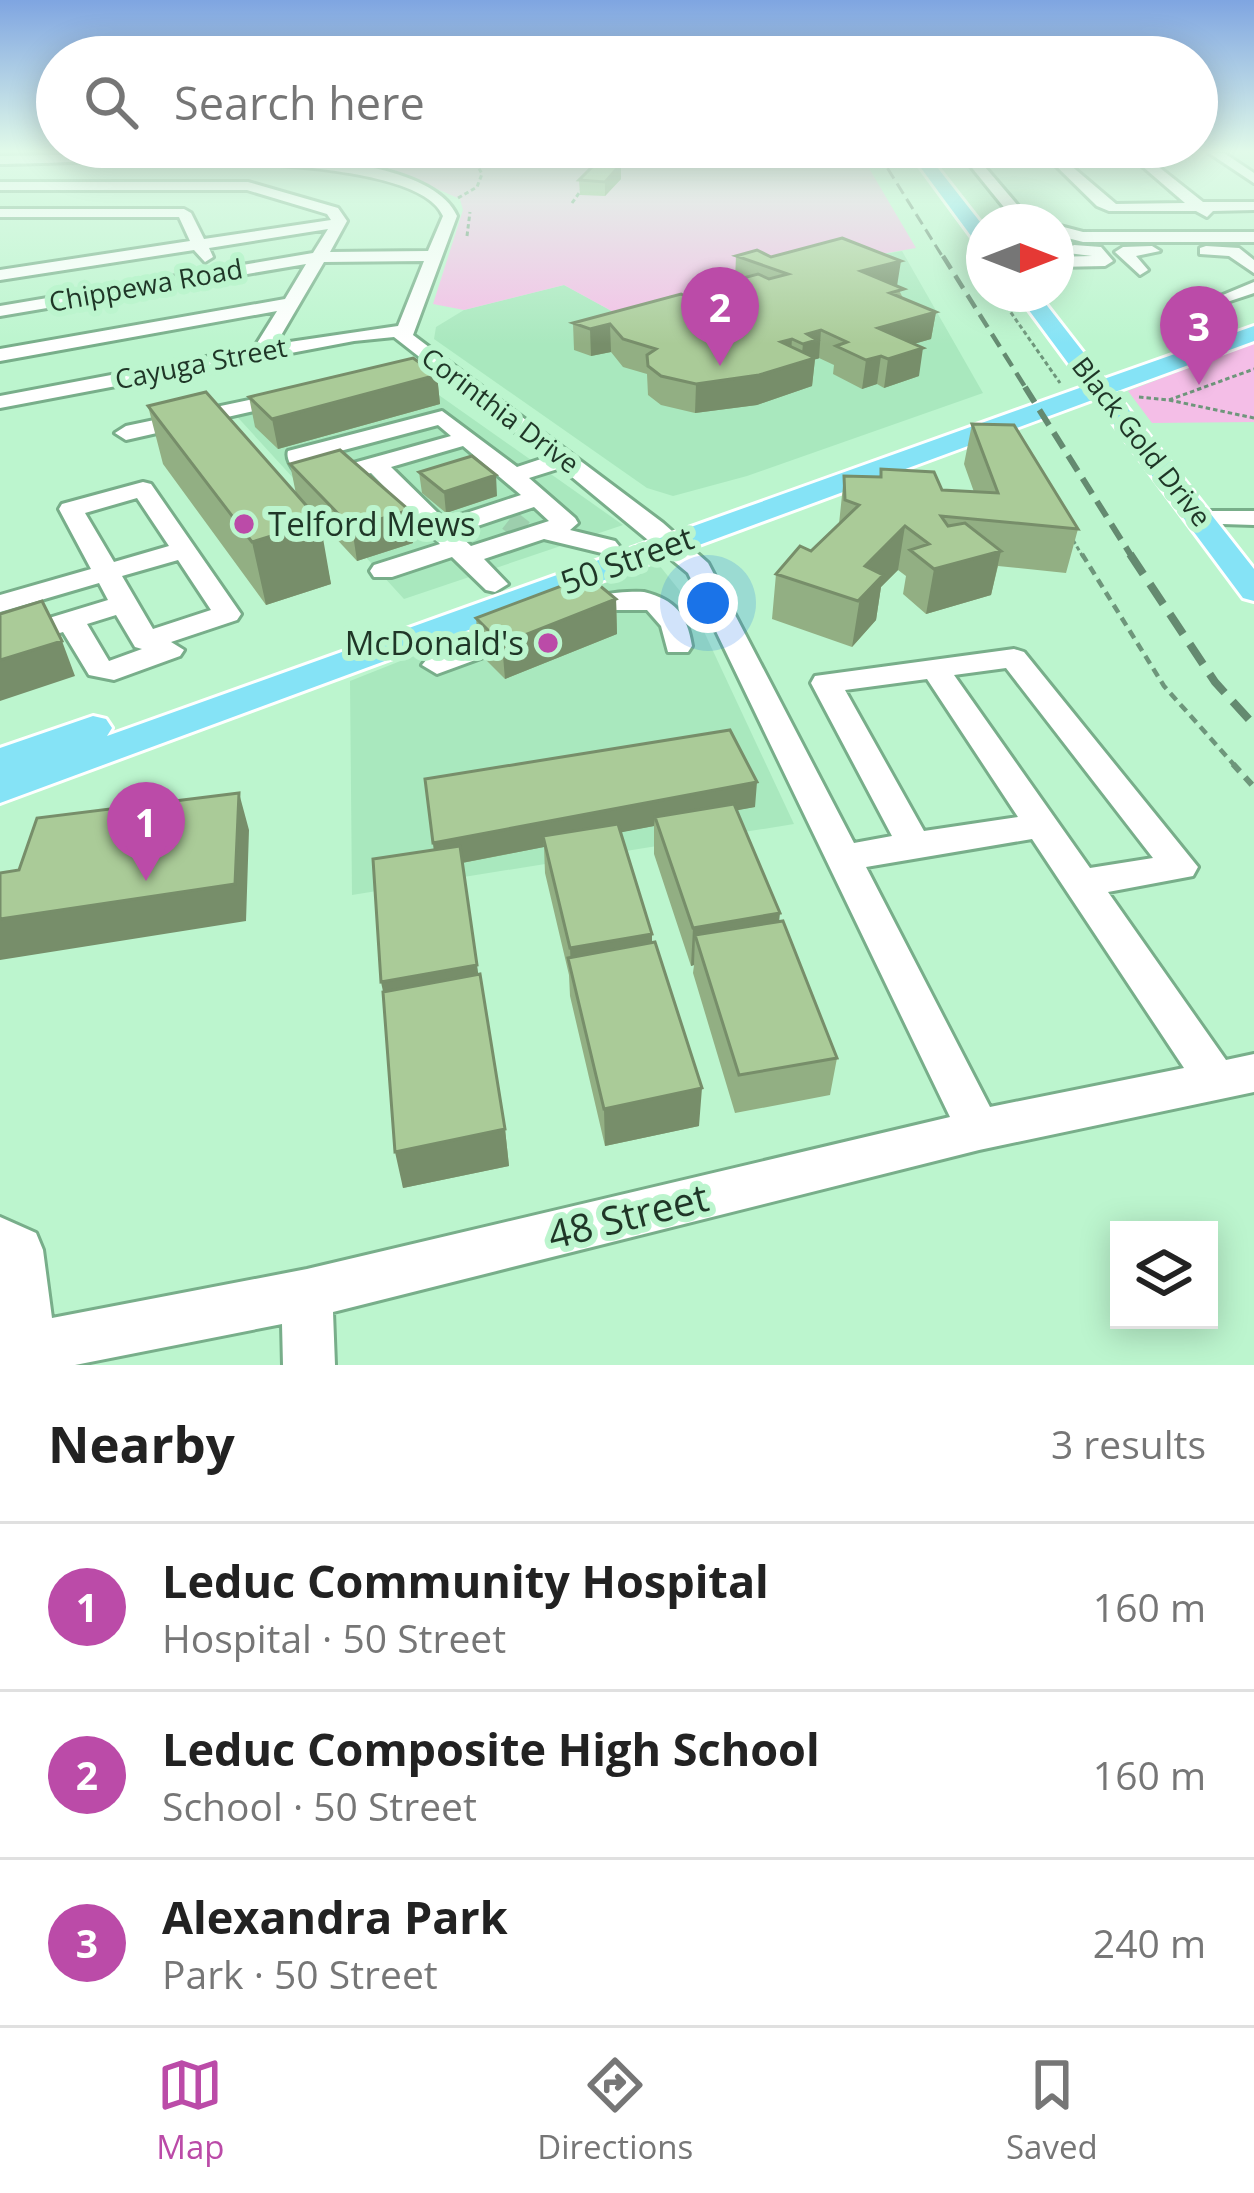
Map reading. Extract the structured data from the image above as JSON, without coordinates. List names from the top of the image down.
{
  "streets": {
    "main road": ["Black Gold Drive", "50 Street"],
    "street": [
      "Chippewa Road",
      "Cayuga Street",
      "Corinthia Drive",
      "48 Street"
    ]
  },
  "crossings": [
    ["Chippewa Road", "Corinthia Drive"],
    ["Cayuga Street", "Corinthia Drive"],
    ["Corinthia Drive", "50 Street"],
    ["Corinthia Drive", "48 Street"],
    ["Black Gold Drive", "50 Street"]
  ],
  "places": ["Telford Mews", "McDonald's"],
  "north": "right",
  "page": {
    "search": "Search here",
    "pins": ["2", "3", "1"],
    "heading": ["Nearby", "3 results"],
    "list": [
      {
        "mark": "1",
        "name": "Leduc Community Hospital",
        "note": "Hospital · 50 Street",
        "value": "160 m"
      },
      {
        "mark": "2",
        "name": "Leduc Composite High School",
        "note": "School · 50 Street",
        "value": "160 m"
      },
      {
        "mark": "3",
        "name": "Alexandra Park",
        "note": "Park · 50 Street",
        "value": "240 m"
      }
    ],
    "nav": ["Map", "Directions", "Saved"]
  }
}
